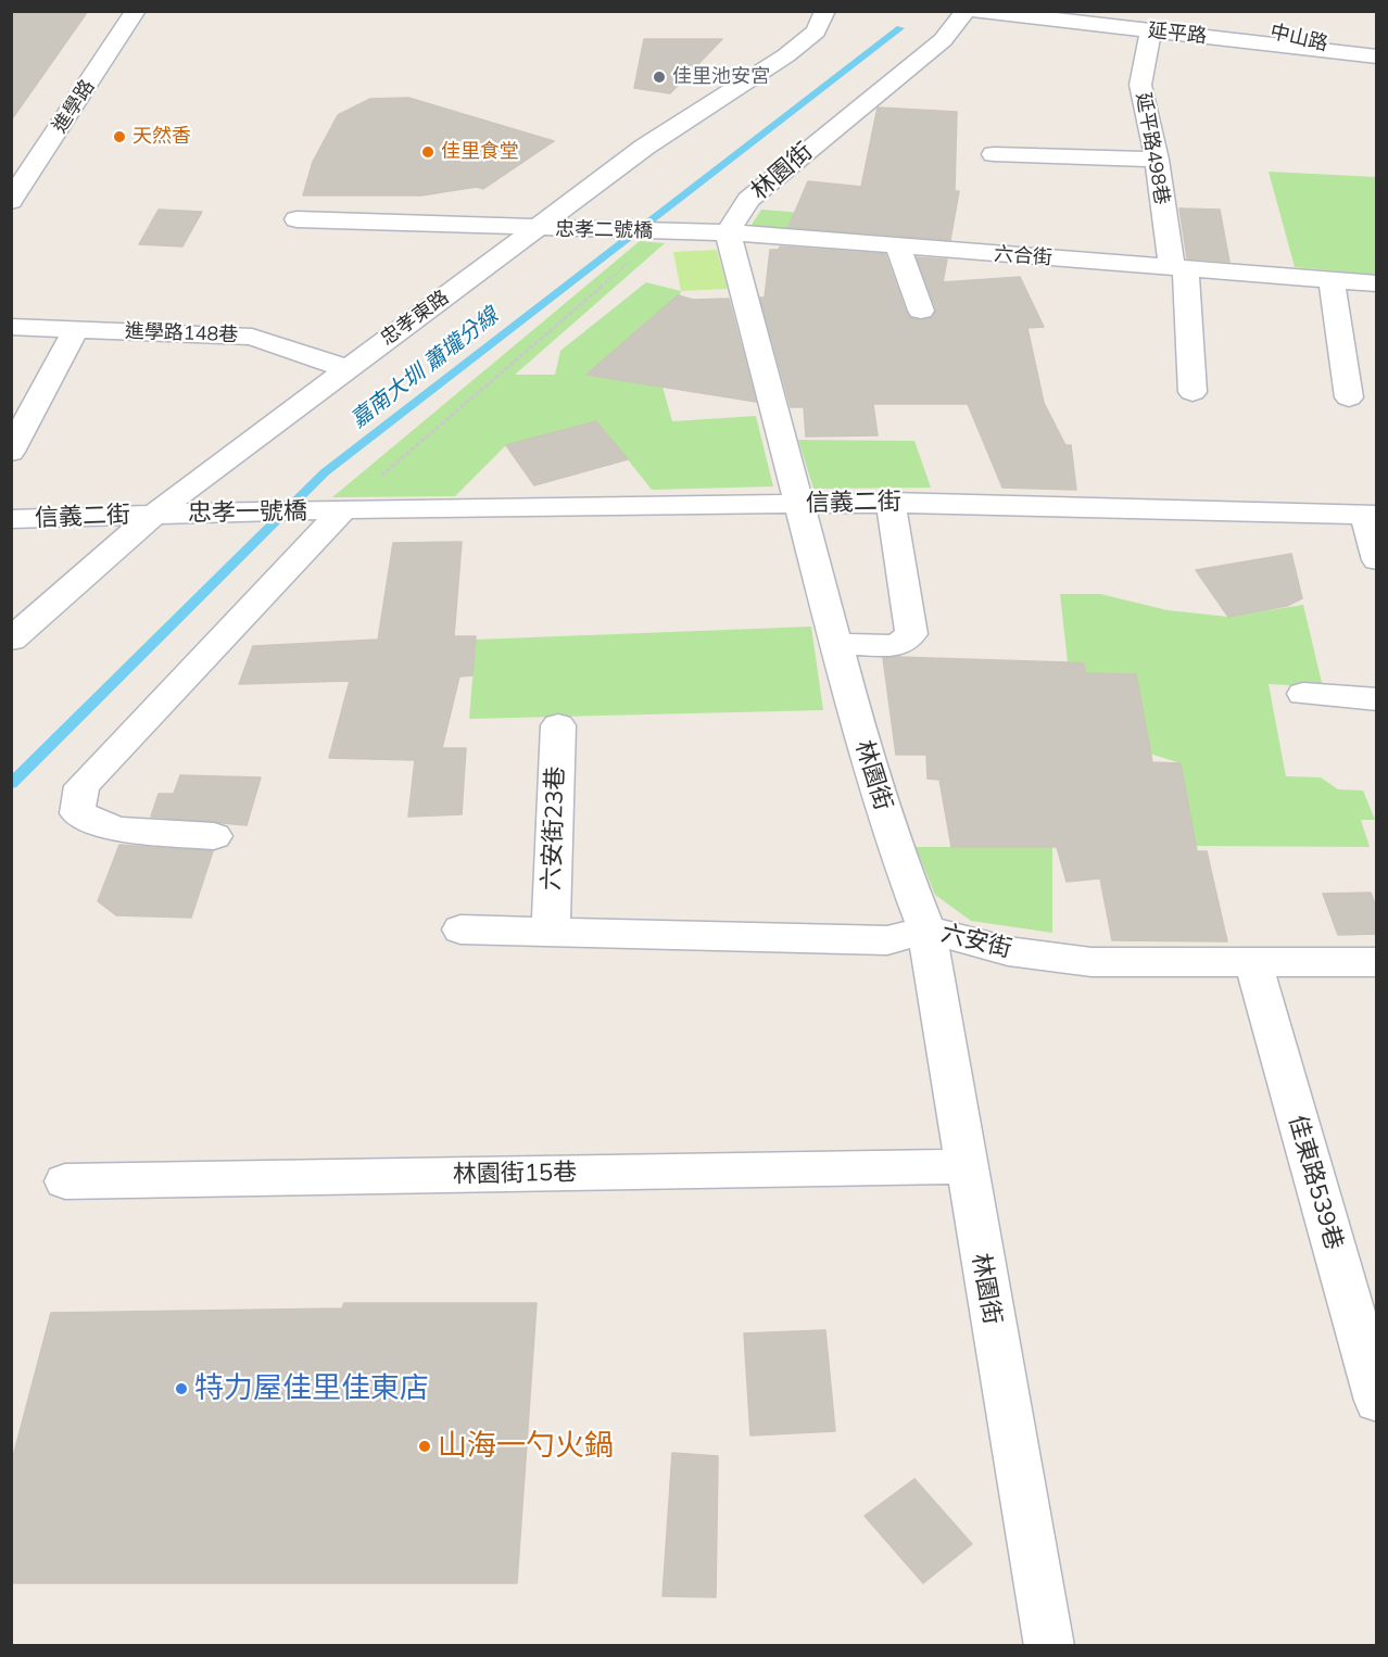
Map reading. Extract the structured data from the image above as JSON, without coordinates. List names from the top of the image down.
{
  "streets": {
    "street": [
      "延平路",
      "中山路",
      "進學路",
      "延平路498巷",
      "林園街",
      "忠孝二號橋",
      "六合街",
      "忠孝東路",
      "進學路148巷",
      "信義二街",
      "忠孝一號橋",
      "六安街23巷",
      "六安街",
      "林園街15巷",
      "佳東路539巷"
    ]
  },
  "crossings": [
    ["延平路", "中山路"],
    ["延平路", "延平路498巷"],
    ["延平路498巷", "六合街"],
    ["林園街", "六合街"],
    ["林園街", "信義二街"],
    ["林園街", "六安街"],
    ["林園街", "林園街15巷"],
    ["忠孝二號橋", "六合街"],
    ["忠孝二號橋", "忠孝東路"],
    ["忠孝東路", "進學路148巷"],
    ["忠孝東路", "信義二街"],
    ["忠孝東路", "忠孝一號橋"],
    ["信義二街", "忠孝一號橋"],
    ["六安街23巷", "六安街"],
    ["六安街", "佳東路539巷"]
  ],
  "water": ["嘉南大圳 蕭壠分線"],
  "places": [
    "佳里池安宮",
    "天然香",
    "佳里食堂",
    "特力屋佳里佳東店",
    "山海一勺火鍋"
  ]
}
